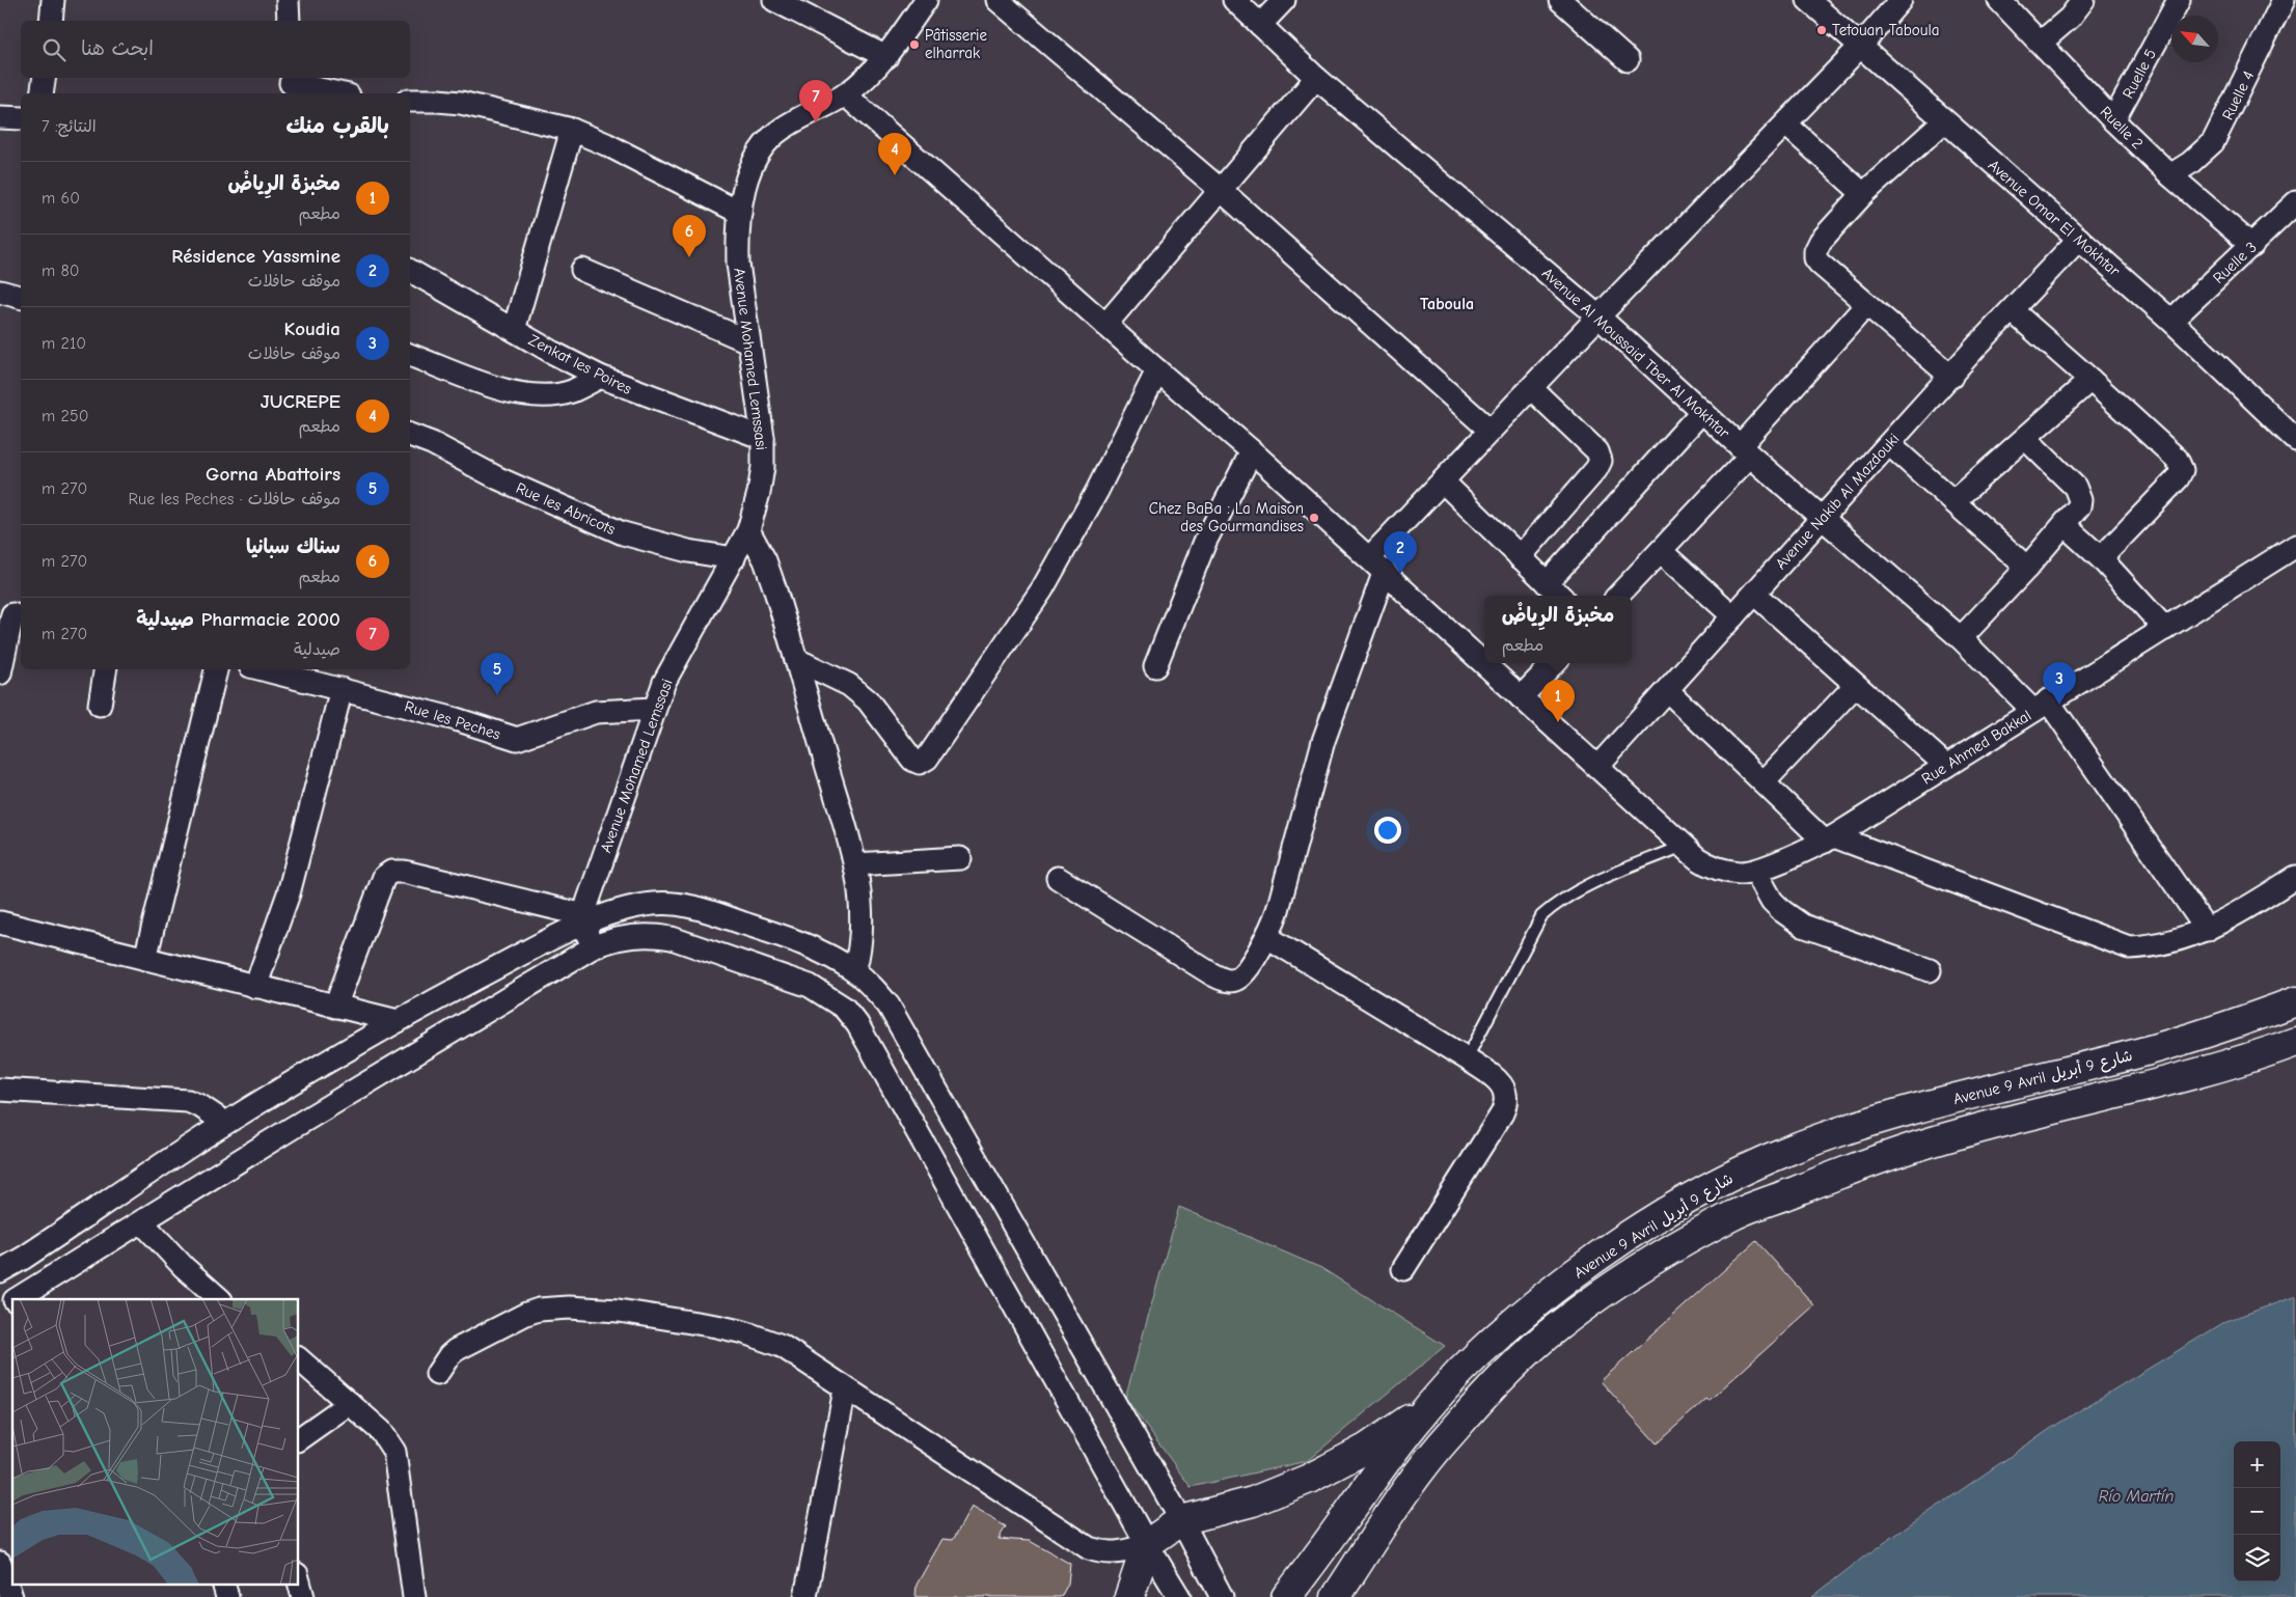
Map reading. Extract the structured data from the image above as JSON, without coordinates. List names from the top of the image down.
{
  "streets": {
    "highway": ["Avenue 9 Avril شارع 9 أبريل"],
    "street": [
      "Ruelle 5",
      "Ruelle 4",
      "Ruelle 2",
      "Avenue Omar El Mokhtar",
      "Ruelle 3",
      "Avenue Al Moussaid Tber Al Mokhtar",
      "Avenue Mohamed Lemssasi",
      "Zenkat les Poires",
      "Avenue Nakib Al Mazdouki",
      "Rue les Abricots",
      "Rue les Peches",
      "Rue Ahmed Bakkal"
    ]
  },
  "crossings": [
    ["Ruelle 5", "Ruelle 2"],
    ["Ruelle 4", "Ruelle 2"],
    ["Ruelle 2", "Ruelle 3"],
    ["Avenue Omar El Mokhtar", "Ruelle 3"],
    ["Avenue Omar El Mokhtar", "Avenue Nakib Al Mazdouki"],
    ["Avenue Al Moussaid Tber Al Mokhtar", "Avenue Nakib Al Mazdouki"],
    ["Avenue Al Moussaid Tber Al Mokhtar", "Rue Ahmed Bakkal"],
    ["Avenue Mohamed Lemssasi", "Zenkat les Poires"],
    ["Avenue Mohamed Lemssasi", "Rue les Abricots"],
    ["Avenue Mohamed Lemssasi", "Rue les Peches"],
    ["Avenue Mohamed Lemssasi", "Rue Ahmed Bakkal"],
    ["Avenue Nakib Al Mazdouki", "Rue Ahmed Bakkal"]
  ],
  "districts": ["Taboula"],
  "water": ["Río Martín"],
  "places": ["Tetouan Taboula", "Pâtisserie elharrak", "Chez BaBa : La Maison des Gourmandises"],
  "north": "top left",
  "page": {
    "search": "ابحث هنا",
    "pins": [
      "7",
      "4",
      "6",
      "2",
      "5",
      "3",
      "1"
    ],
    "heading": ["بالقرب منك", "النتائج: 7"],
    "list": [
      {
        "mark": "1",
        "name": "مخبزة الرِياضْ",
        "note": "مطعم",
        "value": "60 m"
      },
      {
        "mark": "2",
        "name": "Résidence Yassmine",
        "note": "موقف حافلات",
        "value": "80 m"
      },
      {
        "mark": "3",
        "name": "Koudia",
        "note": "موقف حافلات",
        "value": "210 m"
      },
      {
        "mark": "4",
        "name": "JUCREPE",
        "note": "مطعم",
        "value": "250 m"
      },
      {
        "mark": "5",
        "name": "Gorna Abattoirs",
        "note": "موقف حافلات · Rue les Peches",
        "value": "270 m"
      },
      {
        "mark": "6",
        "name": "سناك سبانيا",
        "note": "مطعم",
        "value": "270 m"
      },
      {
        "mark": "7",
        "name": "Pharmacie 2000 صيدلية",
        "note": "صيدلية",
        "value": "270 m"
      }
    ],
    "popup": ["مخبزة الرِياضْ", "مطعم"],
    "map_buttons": ["+", "−"]
  }
}
